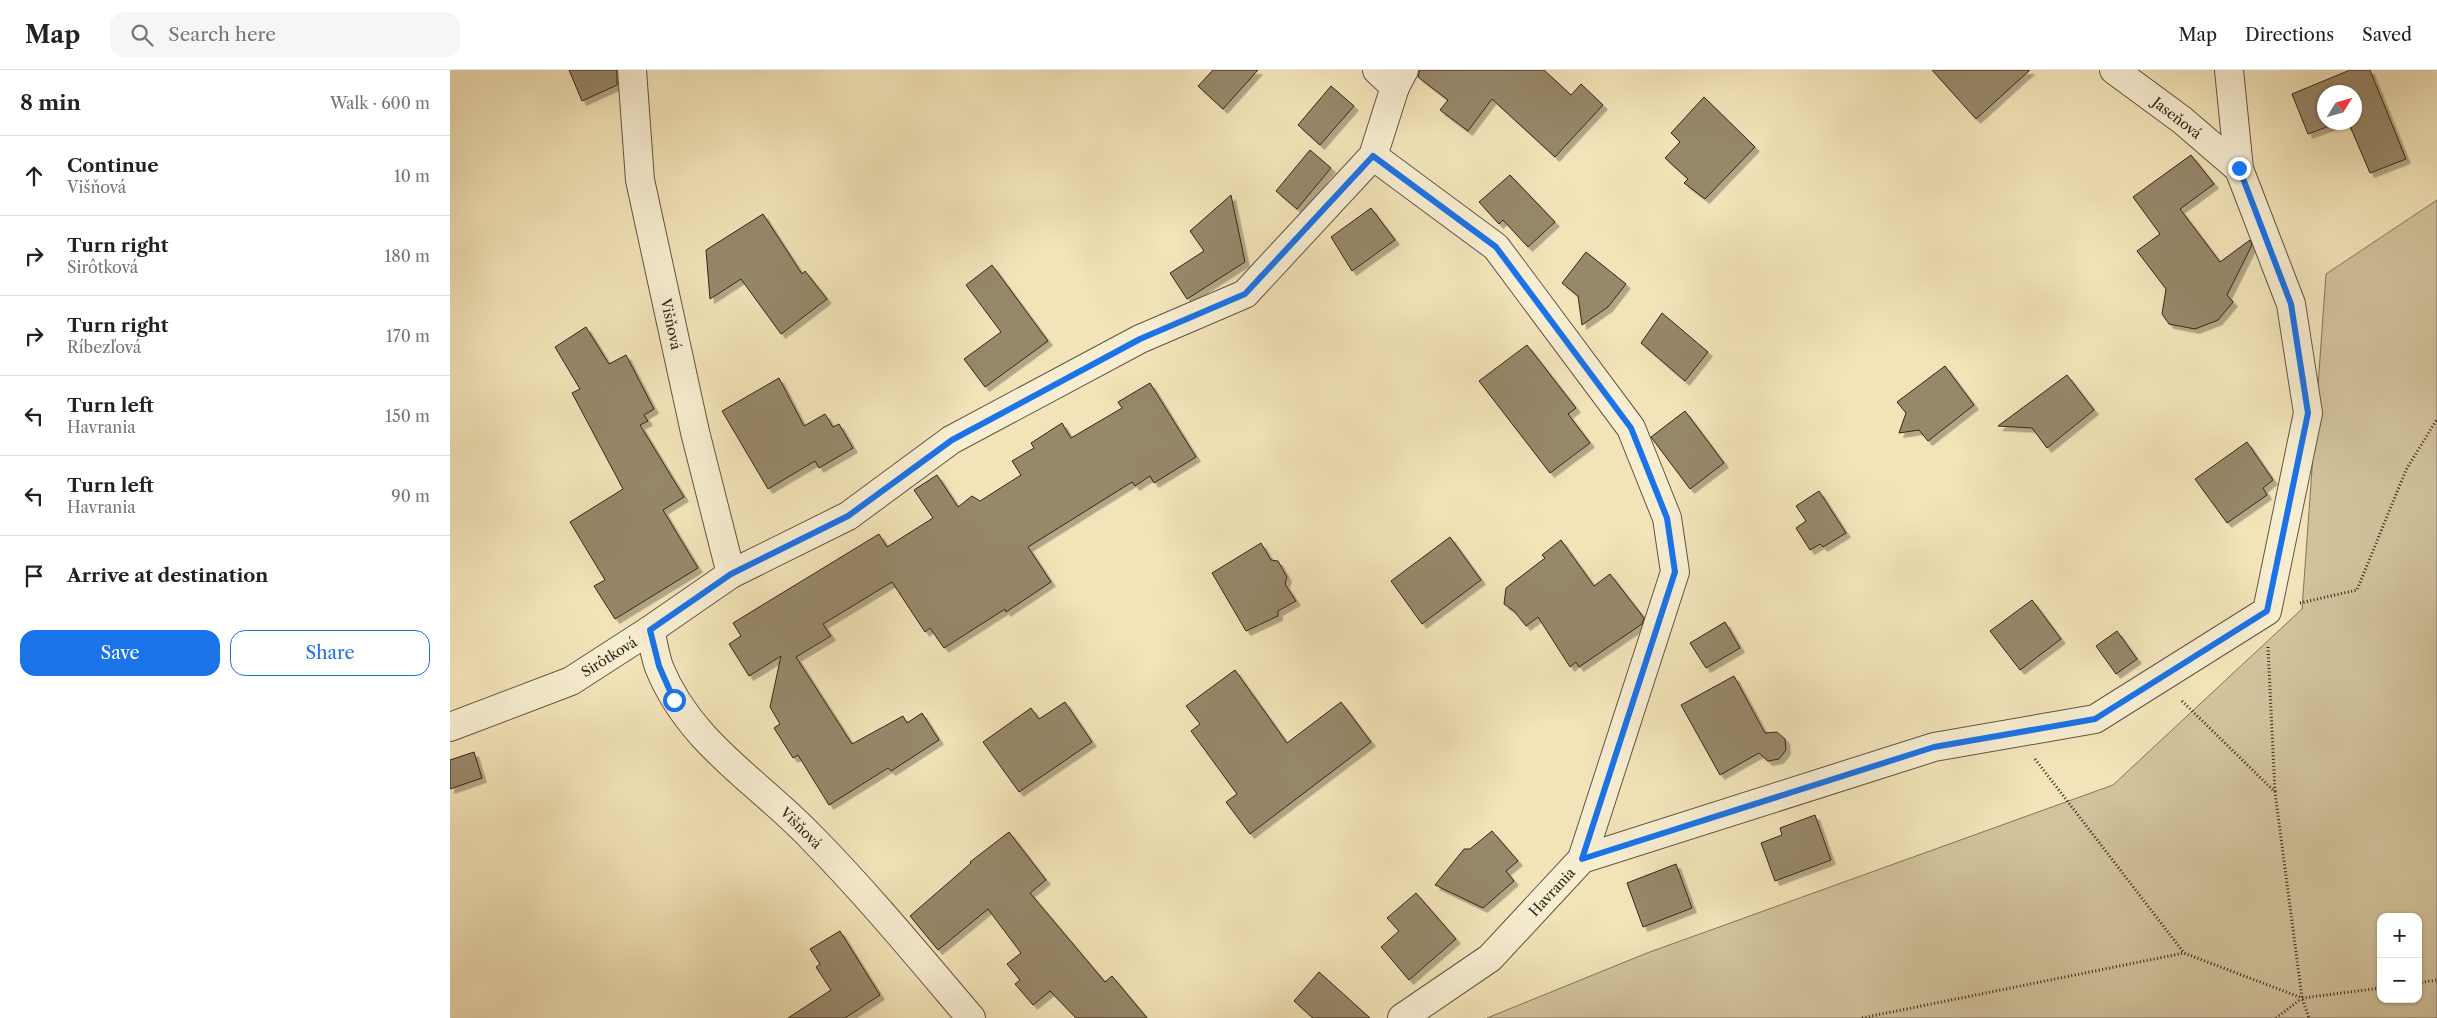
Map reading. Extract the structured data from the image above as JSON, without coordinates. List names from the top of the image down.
{
  "streets": {
    "street": [
      "Jaseňová",
      "Višňová",
      "Sirôtková",
      "Havrania"
    ]
  },
  "crossings": [
    ["Višňová", "Sirôtková"]
  ],
  "north": "top right",
  "page": {
    "header": "Map",
    "search": "Search here",
    "nav": ["Map", "Directions", "Saved"],
    "heading": ["8 min", "Walk · 600 m"],
    "list": [
      ["Continue", "Višňová", "10 m"],
      ["Turn right", "Sirôtková", "180 m"],
      ["Turn right", "Ríbezľová", "170 m"],
      ["Turn left", "Havrania", "150 m"],
      ["Turn left", "Havrania", "90 m"],
      "Arrive at destination"
    ],
    "buttons": ["Save", "Share"],
    "map_buttons": ["+", "−"]
  }
}
